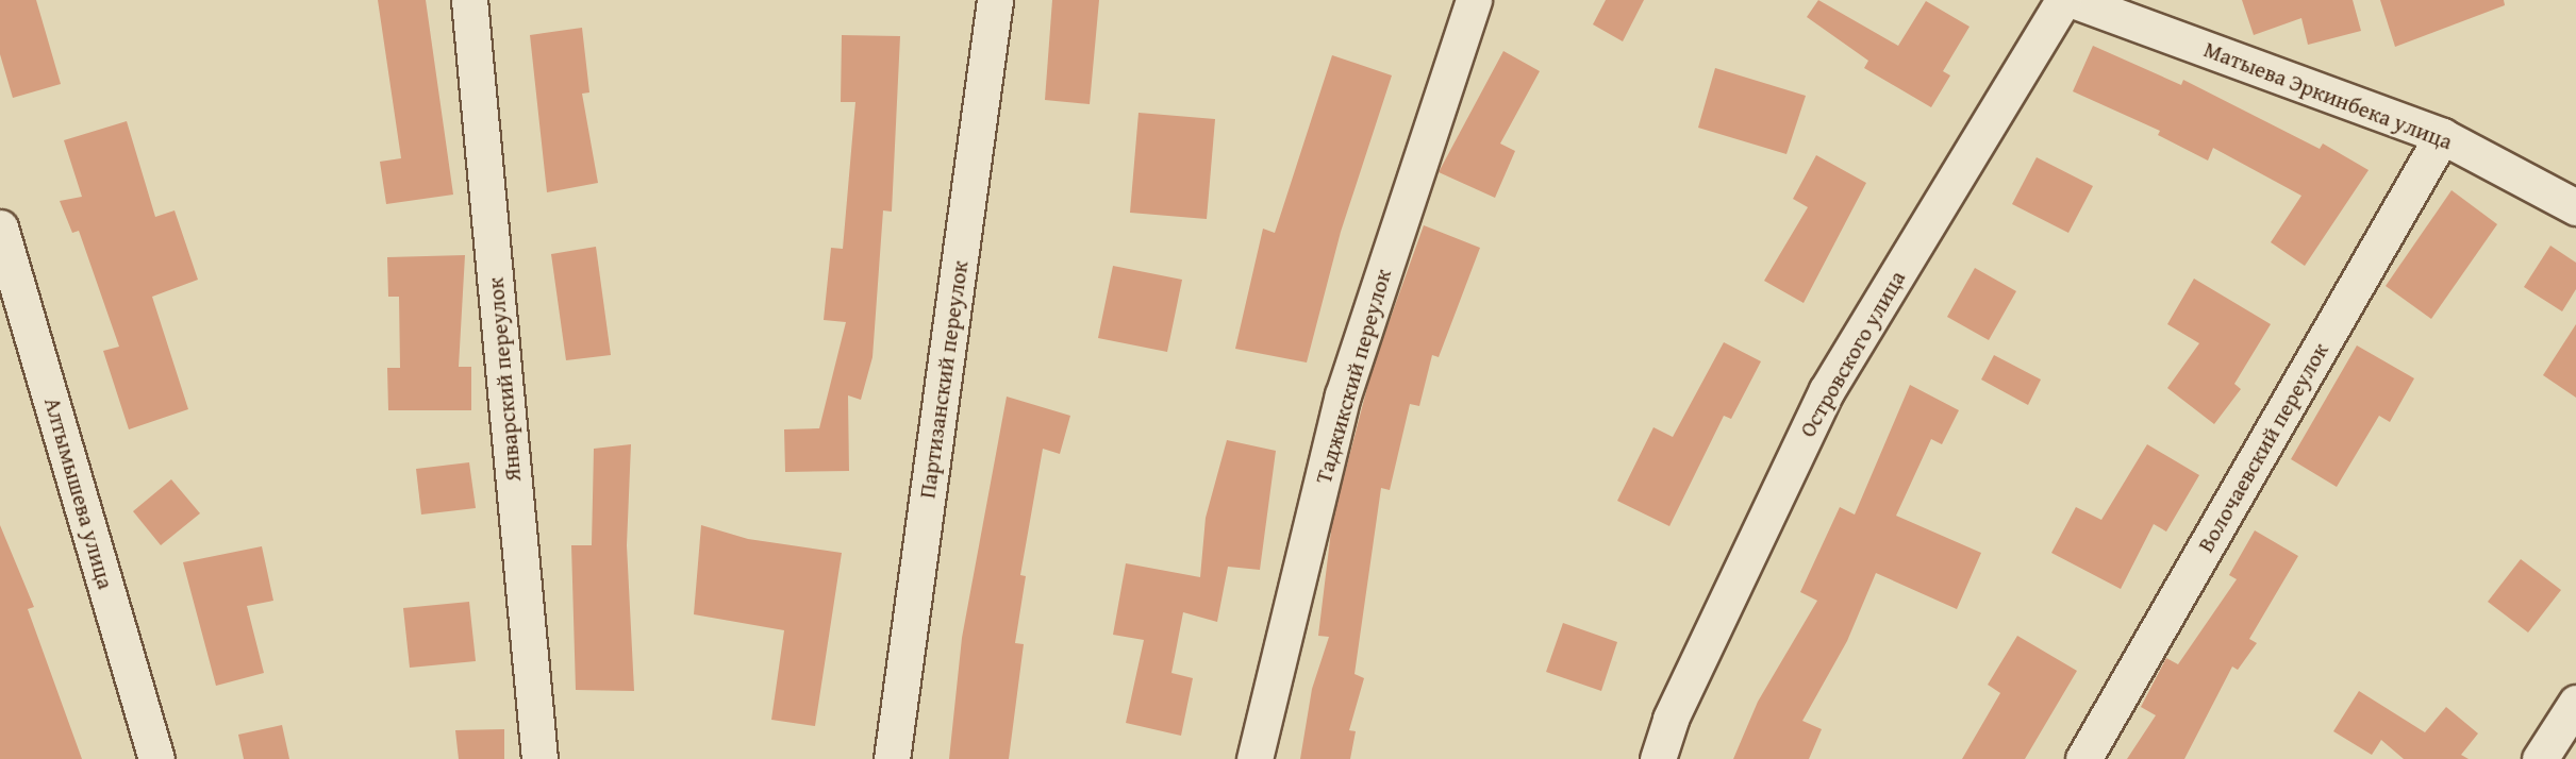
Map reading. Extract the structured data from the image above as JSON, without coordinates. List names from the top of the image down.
{
  "streets": {
    "street": [
      "Матыева Эркинбека улица",
      "Островского улица",
      "Таджикский переулок",
      "Январский переулок",
      "Партизанский переулок",
      "Волочаевский переулок",
      "Алтымышева улица"
    ]
  },
  "crossings": [
    ["Матыева Эркинбека улица", "Волочаевский переулок"]
  ]
}
